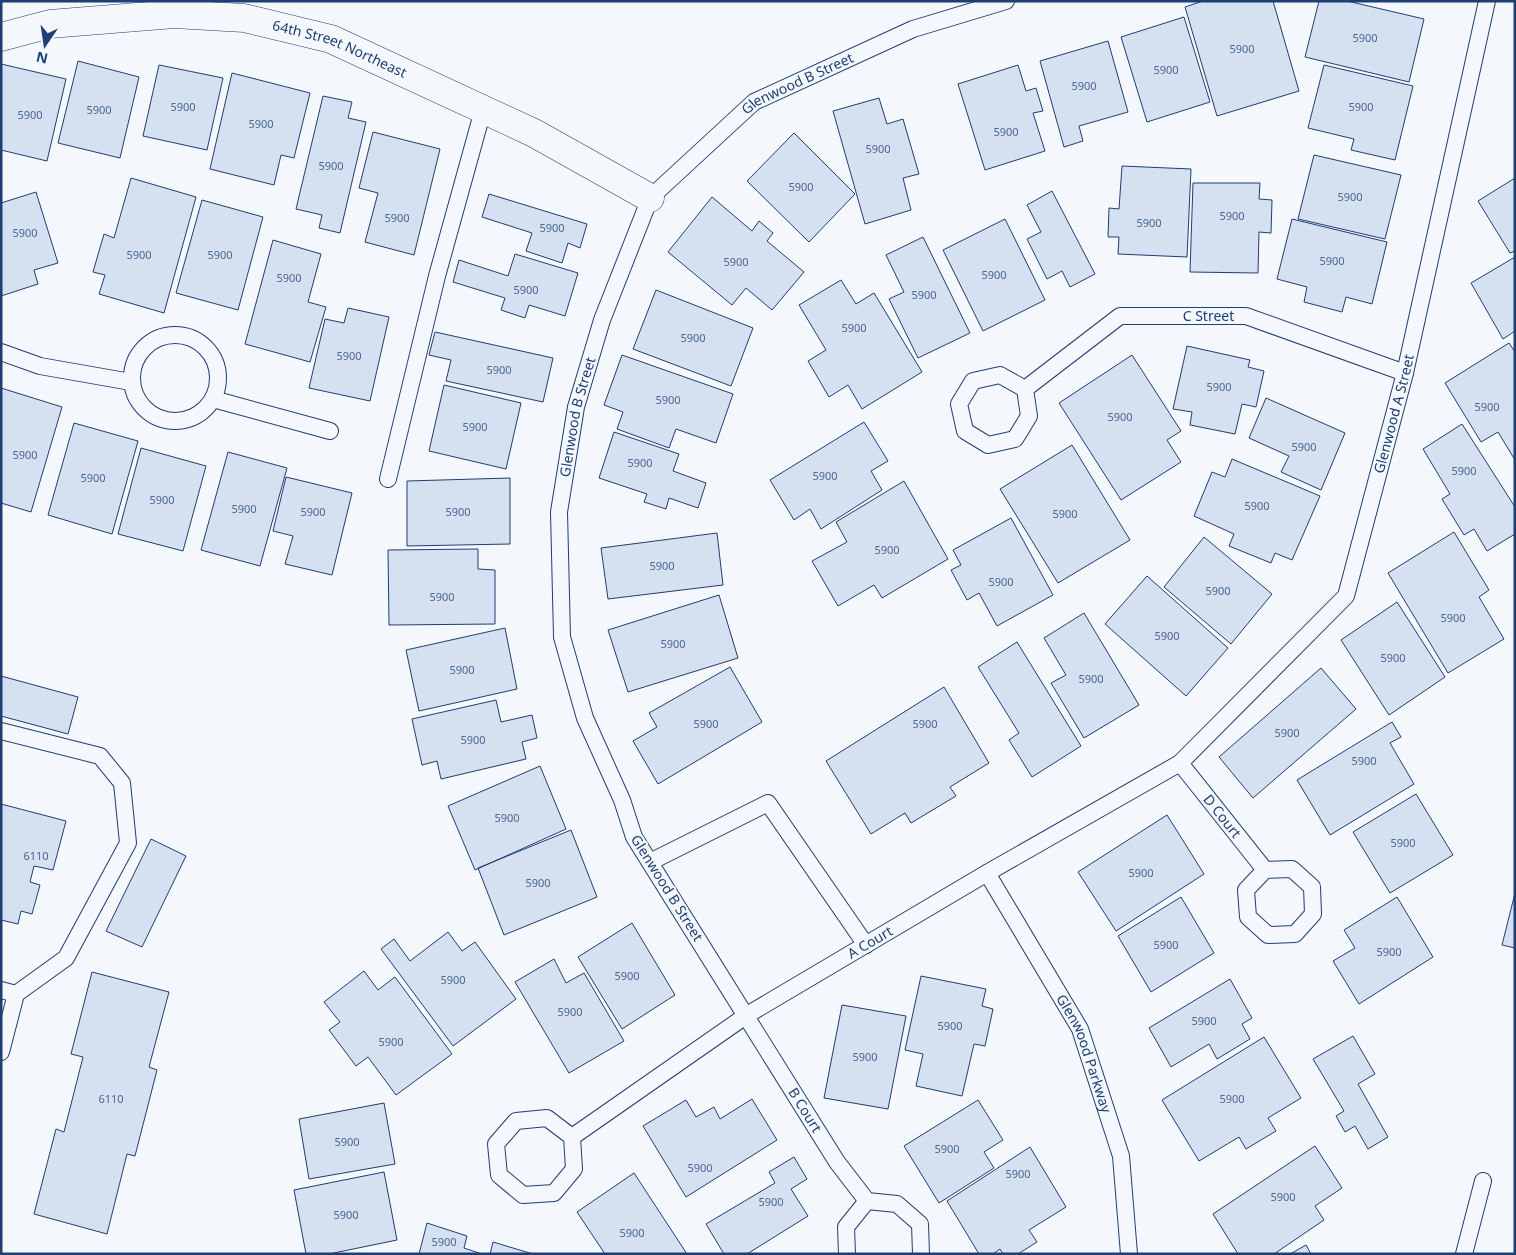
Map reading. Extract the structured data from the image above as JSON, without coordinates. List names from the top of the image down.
{
  "streets": {
    "street": ["64th Street Northeast"],
    "lane": [
      "Glenwood B Street",
      "C Street",
      "Glenwood A Street",
      "D Court",
      "A Court",
      "Glenwood Parkway",
      "B Court"
    ]
  },
  "crossings": [
    ["64th Street Northeast", "Glenwood B Street"],
    ["Glenwood B Street", "A Court"],
    ["Glenwood B Street", "B Court"],
    ["C Street", "Glenwood A Street"],
    ["Glenwood A Street", "D Court"],
    ["Glenwood A Street", "A Court"],
    ["D Court", "A Court"],
    ["A Court", "Glenwood Parkway"],
    ["A Court", "B Court"]
  ],
  "house_numbers": [
    "5900",
    "5900",
    "5900",
    "5900",
    "5900",
    "5900",
    "5900",
    "5900",
    "5900",
    "5900",
    "5900",
    "5900",
    "5900",
    "5900",
    "5900",
    "5900",
    "5900",
    "5900",
    "5900",
    "5900",
    "5900",
    "5900",
    "5900",
    "5900",
    "5900",
    "5900",
    "5900",
    "5900",
    "5900",
    "5900",
    "5900",
    "5900",
    "5900",
    "5900",
    "5900",
    "5900",
    "5900",
    "5900",
    "5900",
    "5900",
    "5900",
    "5900",
    "5900",
    "5900",
    "5900",
    "5900",
    "5900",
    "5900",
    "5900",
    "5900",
    "5900",
    "5900",
    "5900",
    "5900",
    "5900",
    "5900",
    "5900",
    "5900",
    "5900",
    "5900",
    "5900",
    "5900",
    "5900",
    "5900",
    "5900",
    "5900",
    "6110",
    "5900",
    "5900",
    "5900",
    "5900",
    "5900",
    "5900",
    "5900",
    "5900",
    "5900",
    "5900",
    "5900",
    "6110",
    "5900",
    "5900",
    "5900",
    "5900",
    "5900",
    "5900",
    "5900",
    "5900",
    "5900",
    "5900"
  ],
  "north": "bottom"
}
